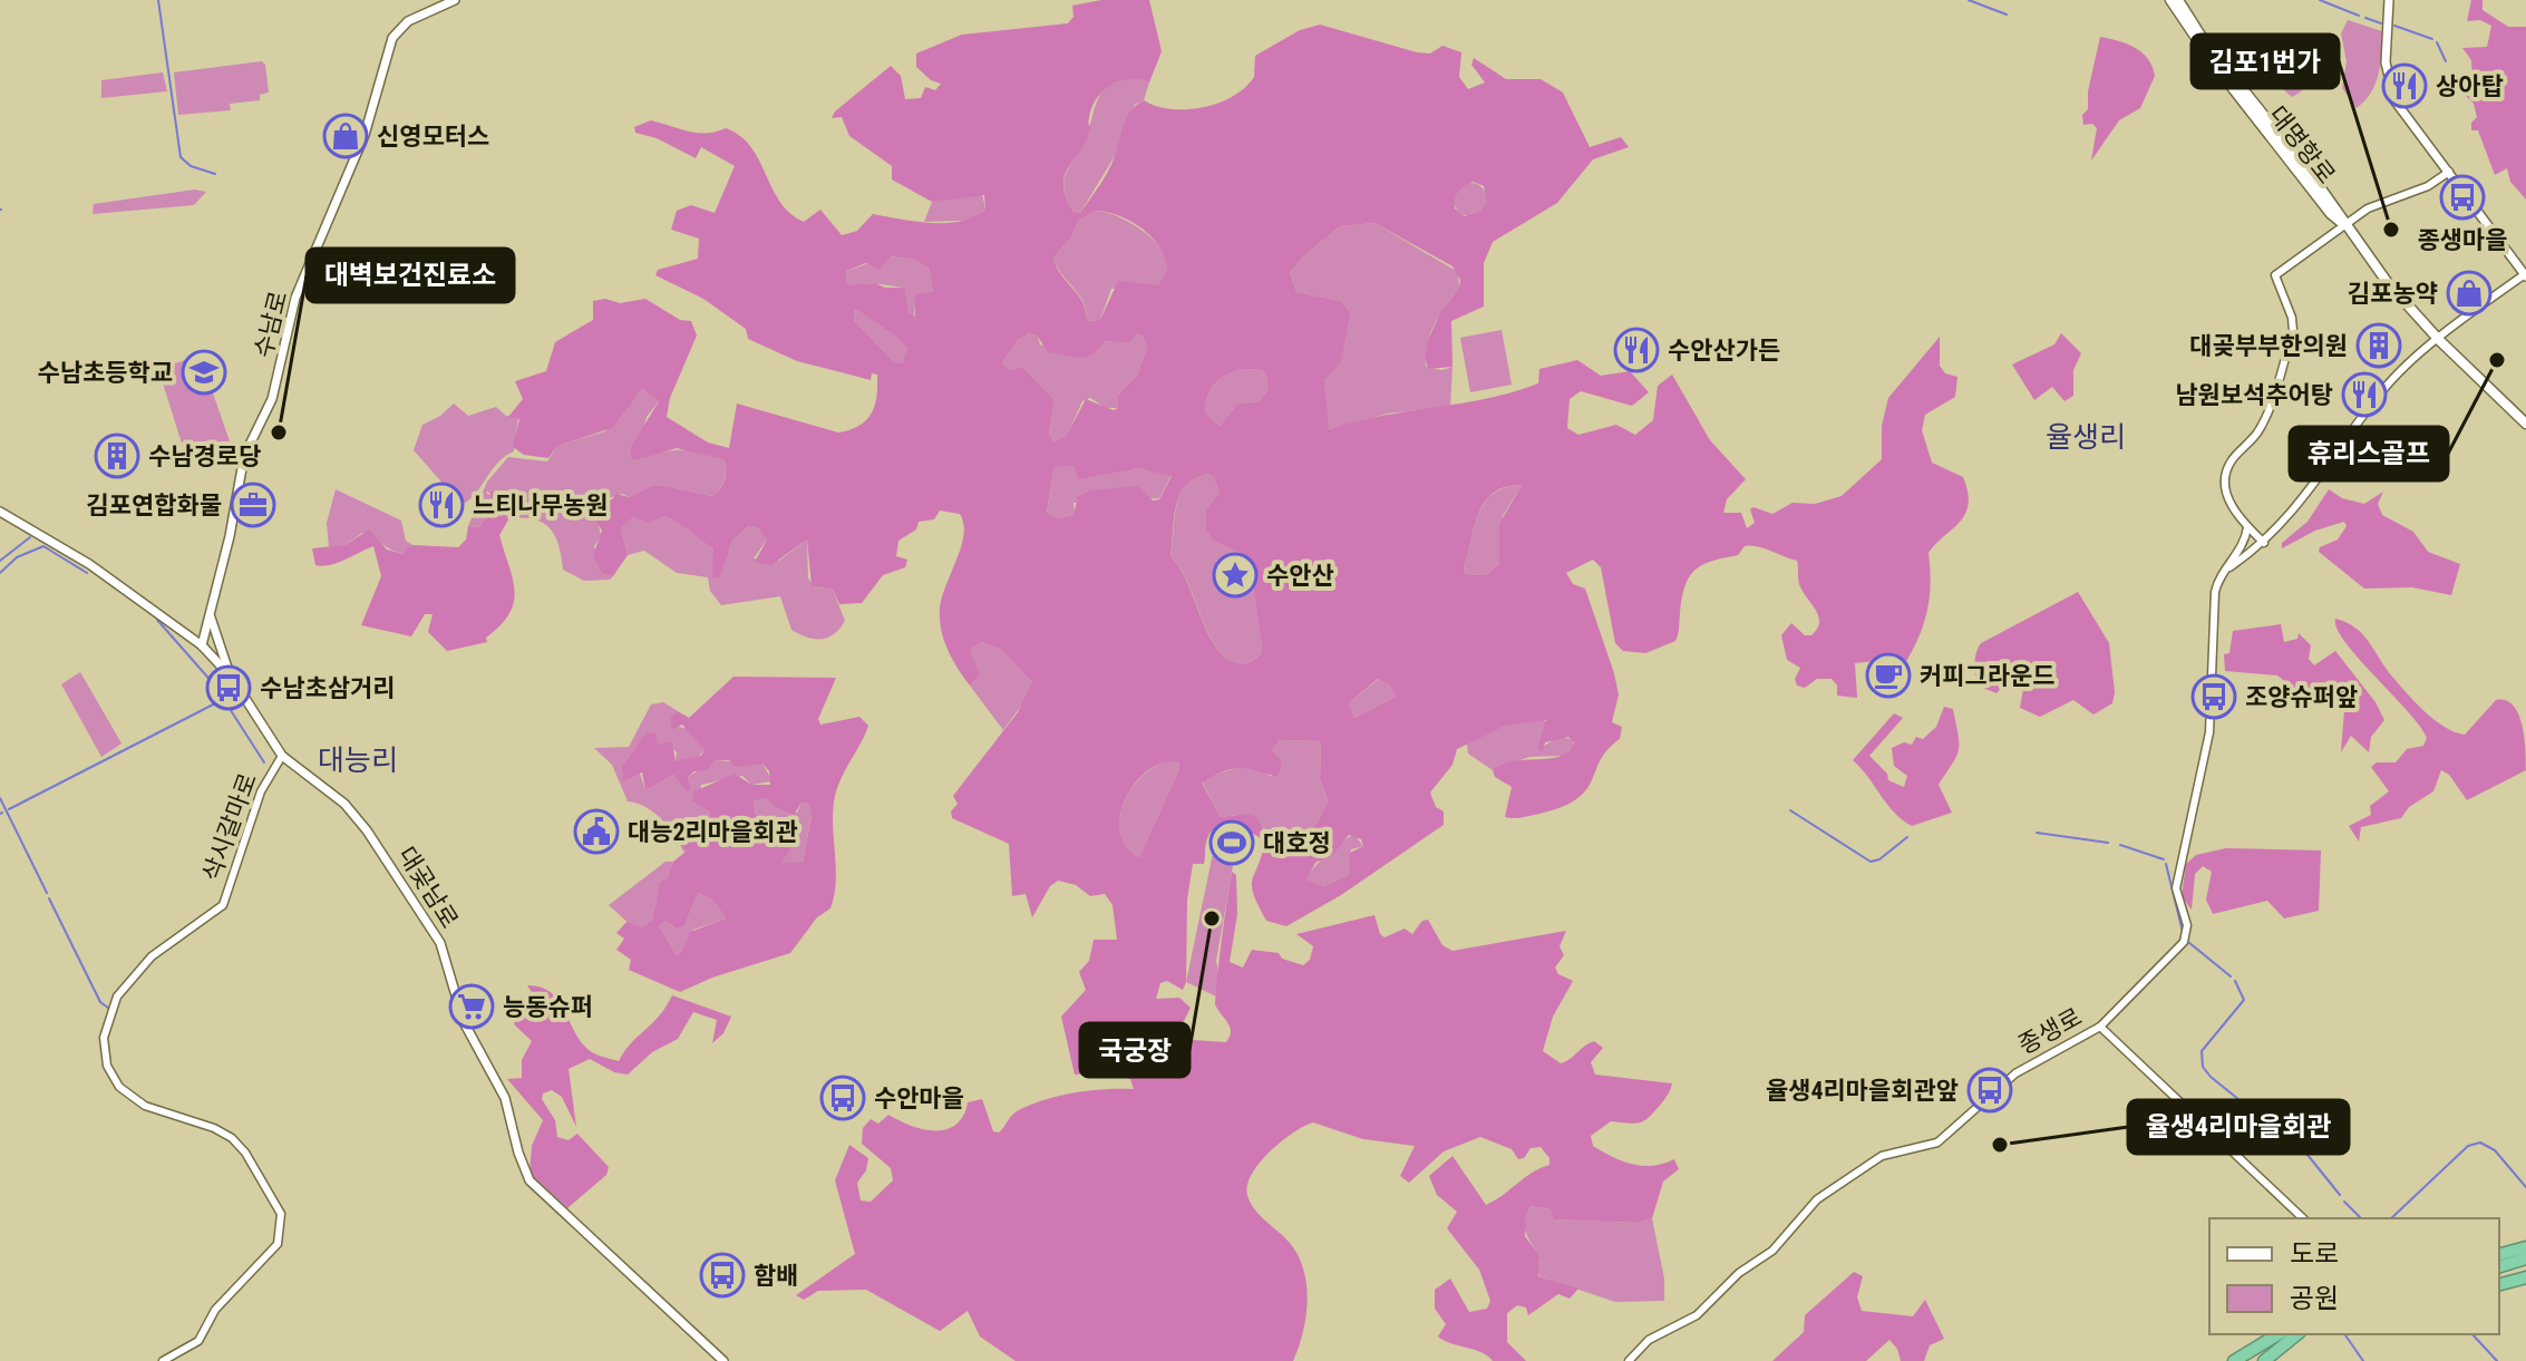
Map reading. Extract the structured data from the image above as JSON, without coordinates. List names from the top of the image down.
{
  "streets": {
    "main road": ["대명항로"],
    "street": [
      "수남로",
      "삭시갈마로",
      "대곶남로",
      "종생로"
    ]
  },
  "crossings": [
    ["수남로", "대곶남로"],
    ["삭시갈마로", "대곶남로"]
  ],
  "districts": ["율생리", "대능리"],
  "places": {
    "restaurant": [
      "상아탑",
      "수안산가든",
      "남원보석추어탕",
      "느티나무농원"
    ],
    "shop": ["신영모터스", "김포농약"],
    "bus stop": [
      "종생마을",
      "수남초삼거리",
      "조양슈퍼앞",
      "율생4리마을회관앞",
      "수안마을",
      "함배"
    ],
    "other": [
      "김포1번가",
      "휴리스골프",
      "대벽보건진료소",
      "국궁장",
      "율생4리마을회관"
    ],
    "building": ["대곶부부한의원", "수남경로당"],
    "school or university": ["수남초등학교"],
    "office": ["김포연합화물"],
    "place": ["수안산"],
    "cafe": ["커피그라운드"],
    "public building": ["대능2리마을회관"],
    "sports": ["대호정"],
    "supermarket": ["능동슈퍼"]
  },
  "legend": ["도로", "공원"]
}
